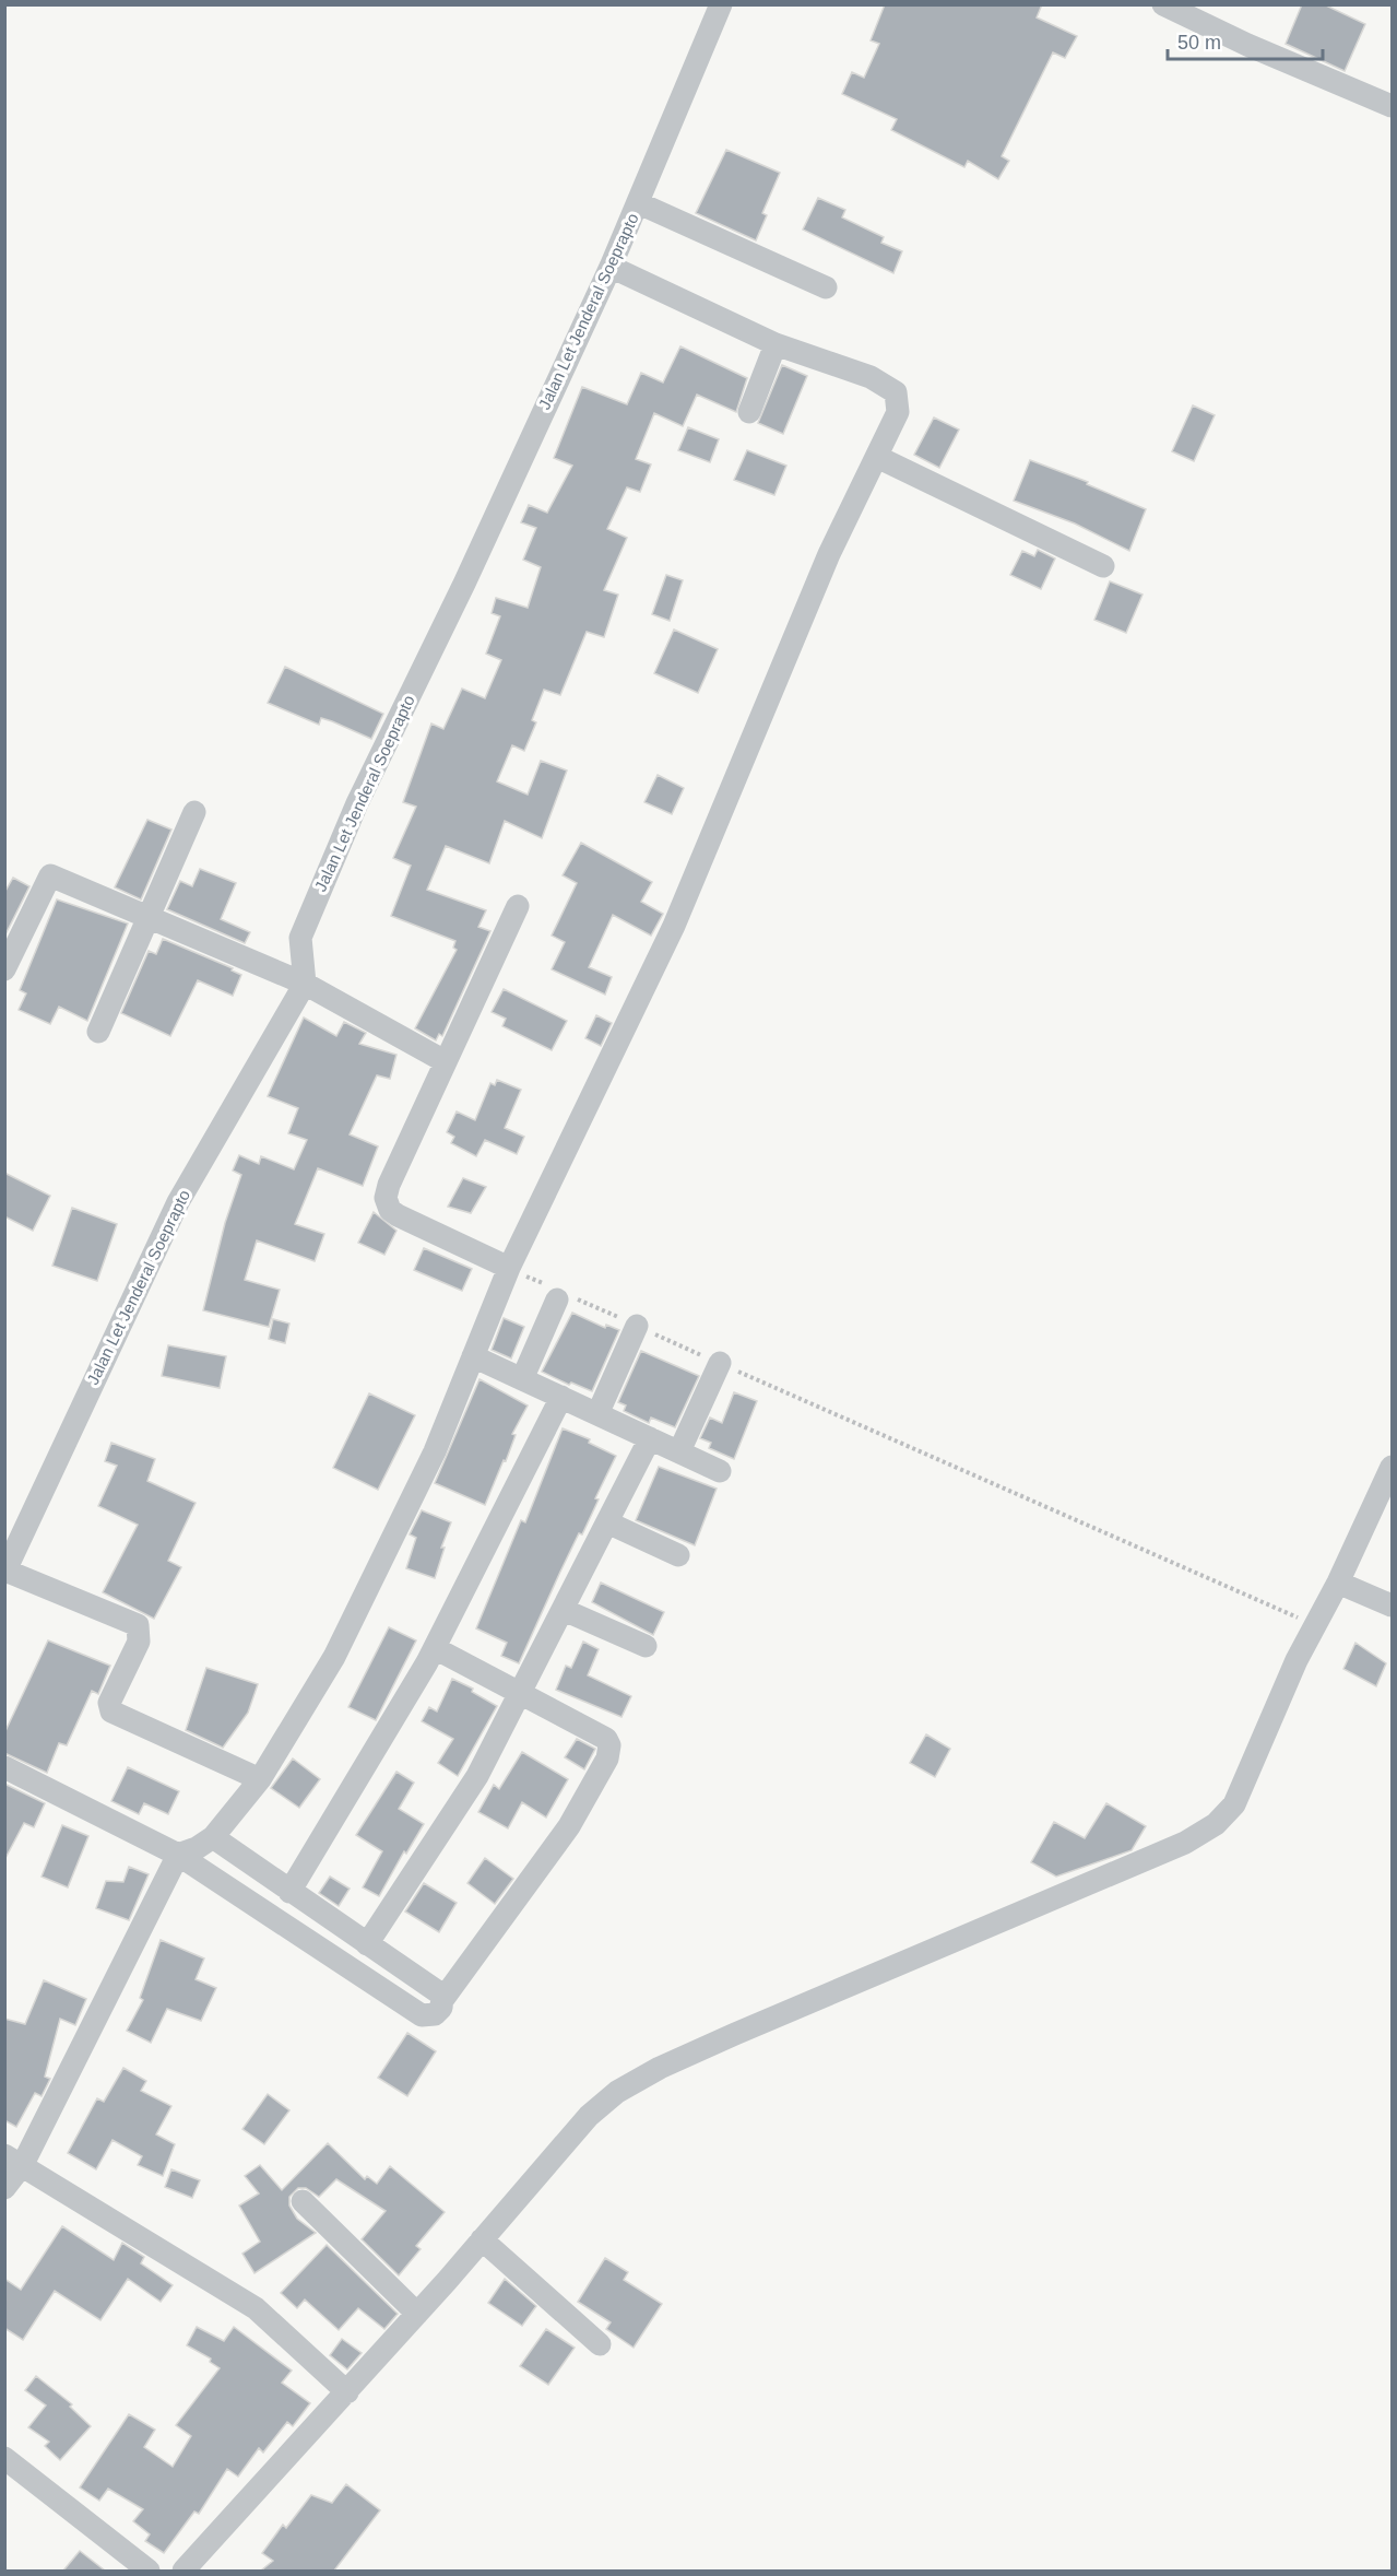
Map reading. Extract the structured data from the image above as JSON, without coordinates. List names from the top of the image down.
{
  "streets": {
    "street": ["Jalan Let Jenderal Soeprapto"]
  },
  "scale_bar": "50 m"
}
